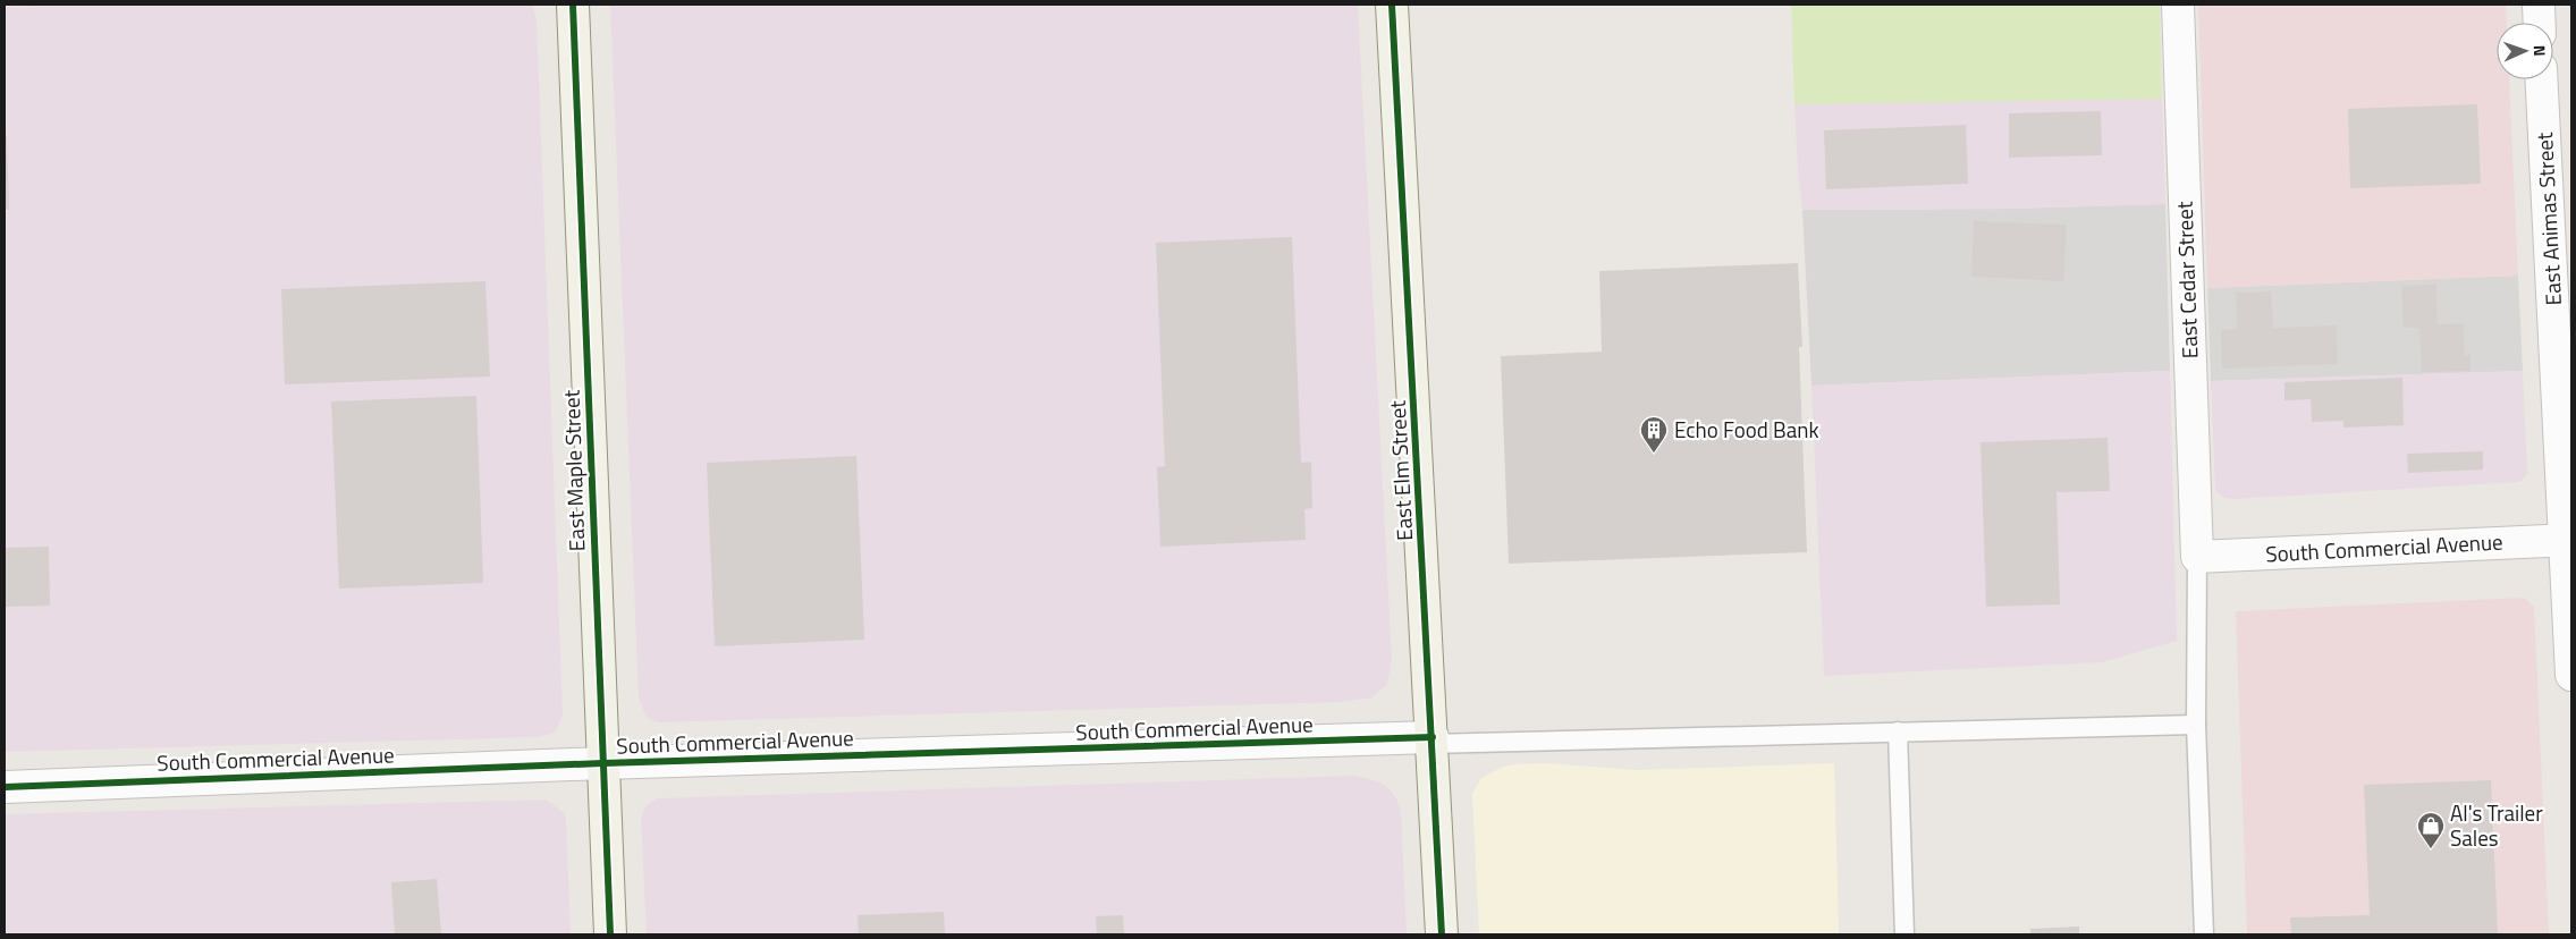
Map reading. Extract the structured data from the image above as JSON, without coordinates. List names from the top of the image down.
{
  "streets": {
    "street": [
      "East Animas Street",
      "East Cedar Street",
      "East Maple Street",
      "East Elm Street",
      "South Commercial Avenue"
    ]
  },
  "crossings": [
    ["East Animas Street", "South Commercial Avenue"],
    ["East Cedar Street", "South Commercial Avenue"],
    ["East Maple Street", "South Commercial Avenue"],
    ["East Elm Street", "South Commercial Avenue"]
  ],
  "places": {
    "building": ["Echo Food Bank"],
    "shop": ["Al's Trailer Sales"]
  },
  "north": "right"
}
